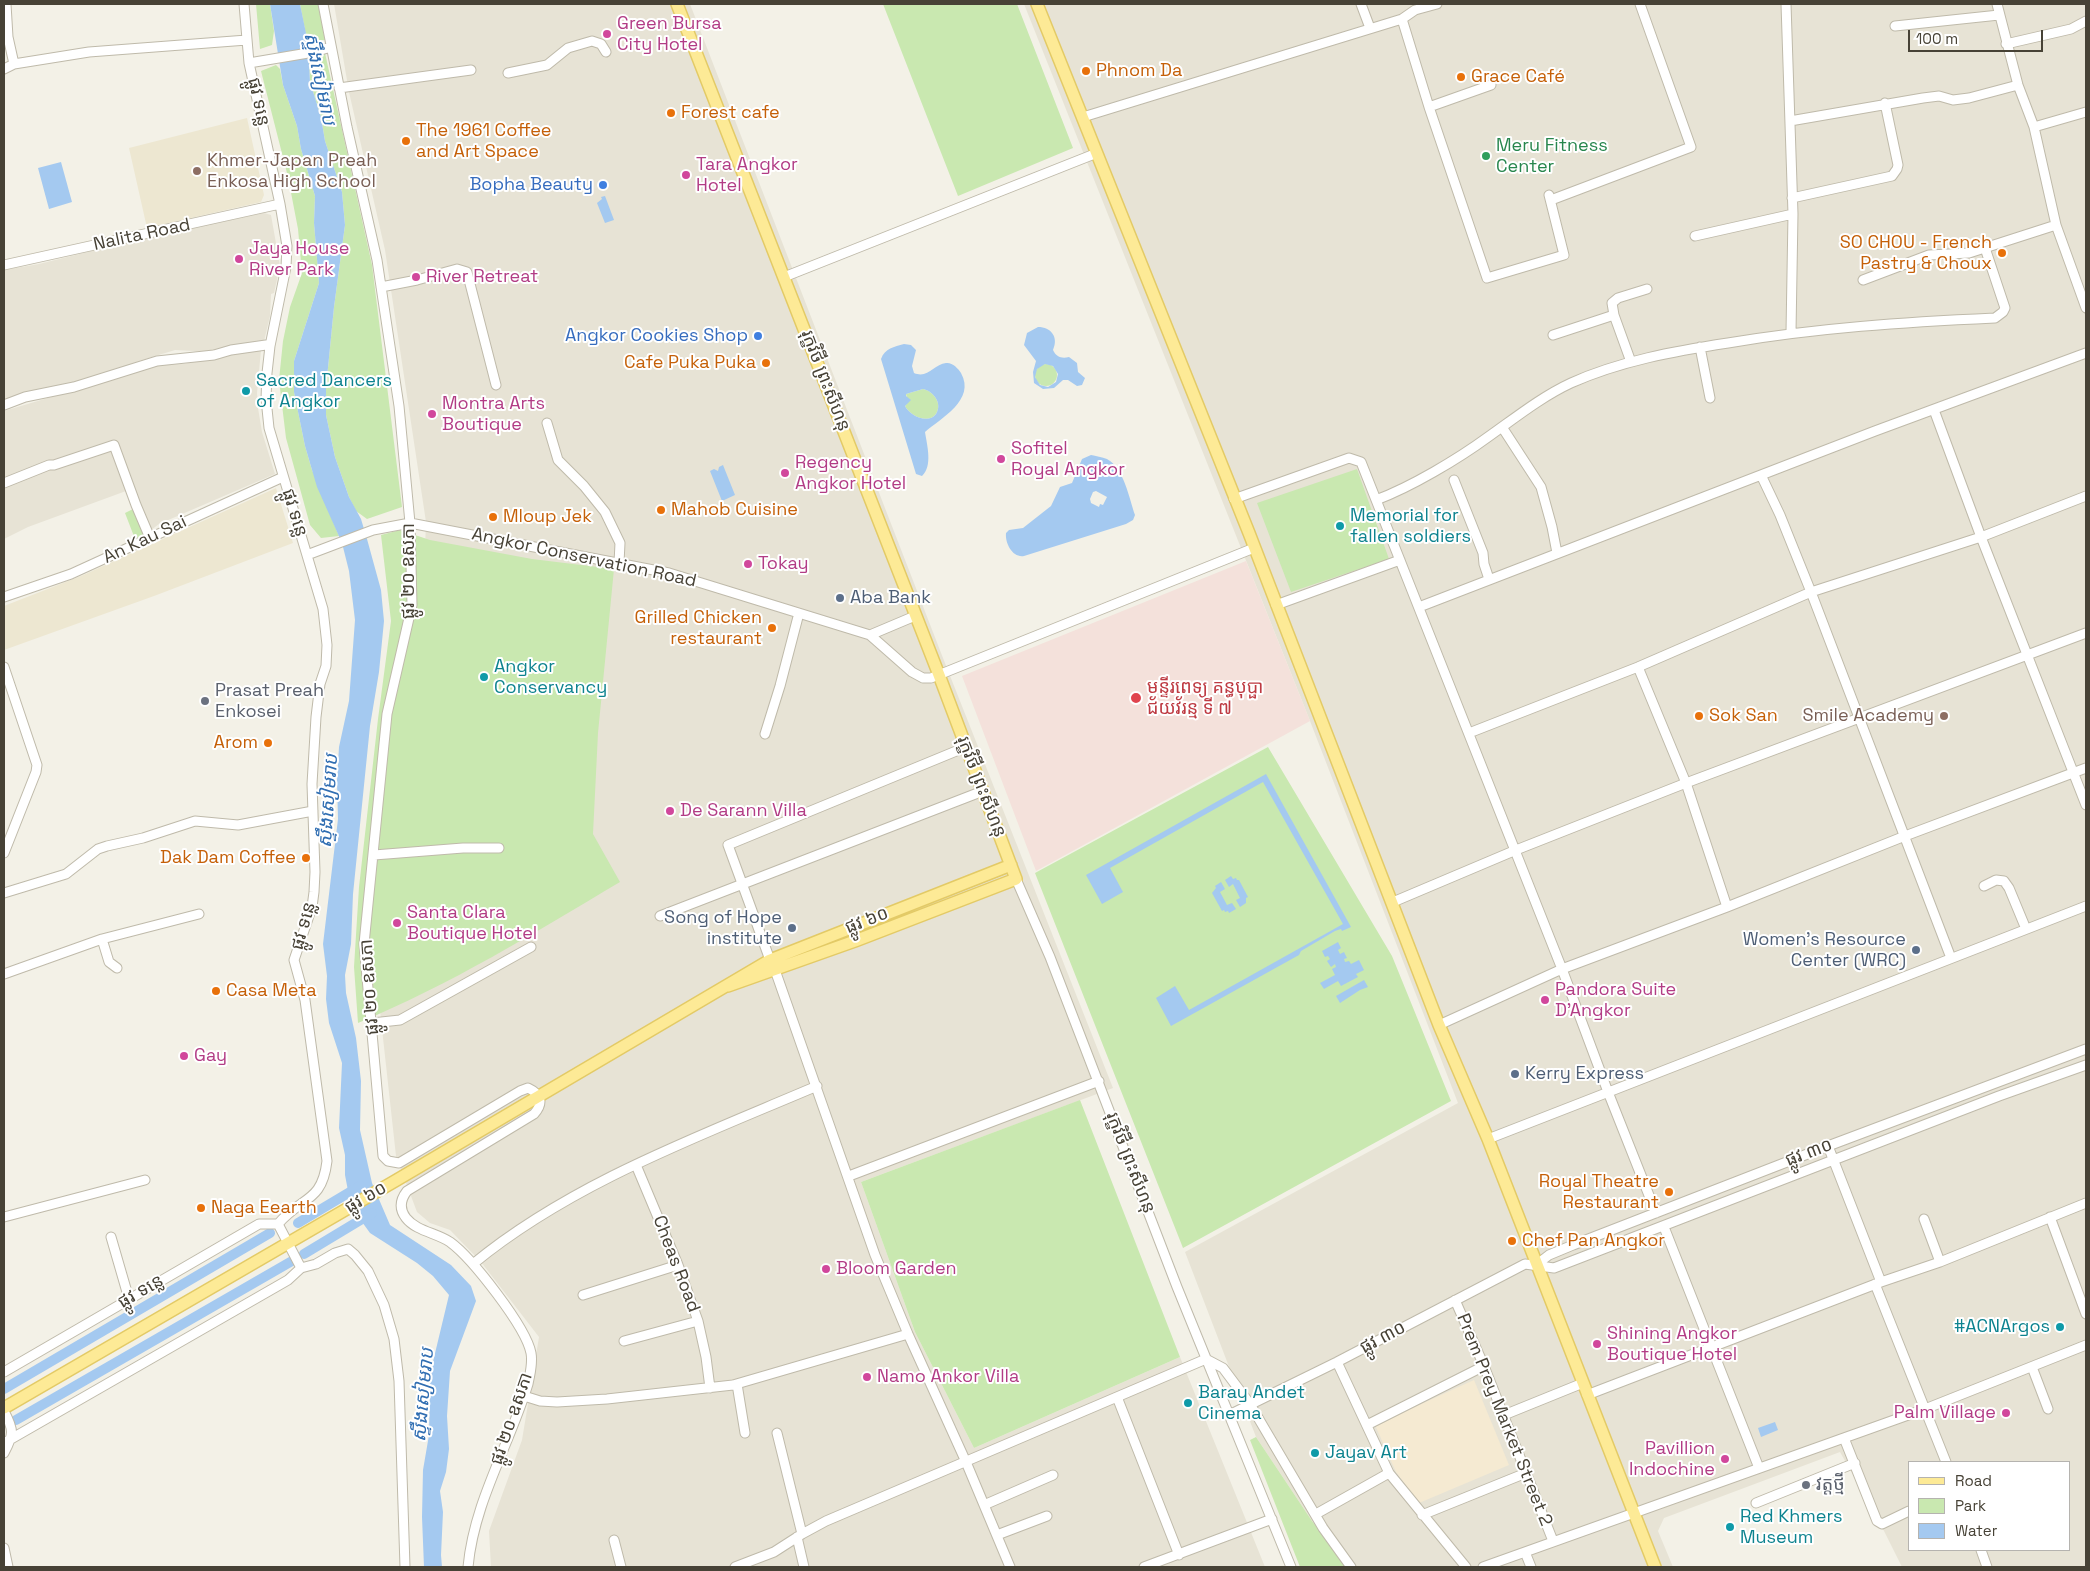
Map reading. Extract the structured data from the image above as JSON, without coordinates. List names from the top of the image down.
{
  "streets": {
    "main road": ["រុក្ខវិថី ព្រះសីហនុ", "ផ្លូវ ៦០"],
    "street": [
      "ផ្លូវ ទន្លេ",
      "Nalita Road",
      "An Kau Sai",
      "Angkor Conservation Road",
      "ផ្លូវ ២០ ឧសភា",
      "ផ្លូវ ៣០",
      "Cheas Road",
      "Prem Prey Market Street 2"
    ]
  },
  "crossings": [
    ["ផ្លូវ ទន្លេ", "Nalita Road"],
    ["ផ្លូវ ទន្លេ", "An Kau Sai"],
    ["រុក្ខវិថី ព្រះសីហនុ", "ផ្លូវ ៦០"],
    ["រុក្ខវិថី ព្រះសីហនុ", "ផ្លូវ ៣០"],
    ["Angkor Conservation Road", "ផ្លូវ ២០ ឧសភា"],
    ["ផ្លូវ ២០ ឧសភា", "ផ្លូវ ៦០"],
    ["ផ្លូវ ៣០", "Prem Prey Market Street 2"]
  ],
  "water": ["ស្ទឹងសៀមរាប"],
  "places": [
    "Green Bursa City Hotel",
    "Phnom Da",
    "Grace Café",
    "Forest cafe",
    "The 1961 Coffee and Art Space",
    "Meru Fitness Center",
    "Khmer-Japan Preah Enkosa High School",
    "Tara Angkor Hotel",
    "Bopha Beauty",
    "SO CHOU - French Pastry & Choux",
    "Jaya House River Park",
    "River Retreat",
    "Angkor Cookies Shop",
    "Cafe Puka Puka",
    "Sacred Dancers of Angkor",
    "Montra Arts Boutique",
    "Sofitel Royal Angkor",
    "Regency Angkor Hotel",
    "Mahob Cuisine",
    "Mloup Jek",
    "Memorial for fallen soldiers",
    "Tokay",
    "Aba Bank",
    "Grilled Chicken restaurant",
    "Angkor Conservancy",
    "មន្ទីរពេទ្យ គន្ធបុប្ផា ជ័យវ័រន្ម ទី ៧",
    "Prasat Preah Enkosei",
    "Sok San",
    "Smile Academy",
    "Arom",
    "De Sarann Villa",
    "Dak Dam Coffee",
    "Santa Clara Boutique Hotel",
    "Song of Hope institute",
    "Women's Resource Center (WRC)",
    "Casa Meta",
    "Pandora Suite D'Angkor",
    "Gay",
    "Kerry Express",
    "Royal Theatre Restaurant",
    "Naga Eearth",
    "Chef Pan Angkor",
    "Bloom Garden",
    "#ACNArgos",
    "Shining Angkor Boutique Hotel",
    "Namo Ankor Villa",
    "Baray Andet Cinema",
    "Palm Village",
    "Jayav Art",
    "Pavillion Indochine",
    "វត្តថ្មី",
    "Red Khmers Museum"
  ],
  "legend": ["Road", "Park", "Water"],
  "scale_bar": "100 m"
}
